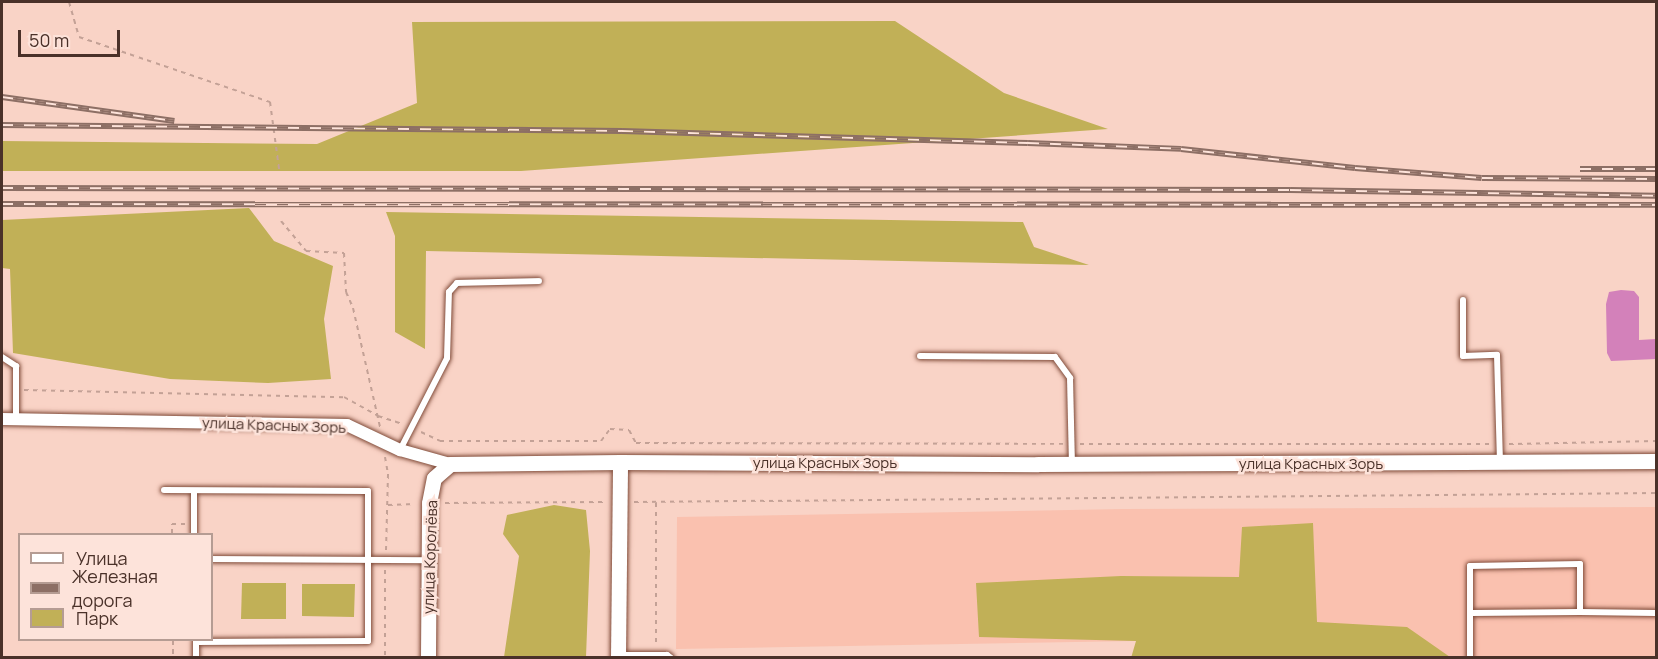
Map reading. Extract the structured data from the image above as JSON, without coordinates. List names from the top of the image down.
{
  "streets": {
    "street": ["улица Красных Зорь", "улица Королёва"]
  },
  "crossings": [
    ["улица Красных Зорь", "улица Королёва"]
  ],
  "legend": ["Улица", "Железная дорога", "Парк"],
  "scale_bar": "50 m"
}
